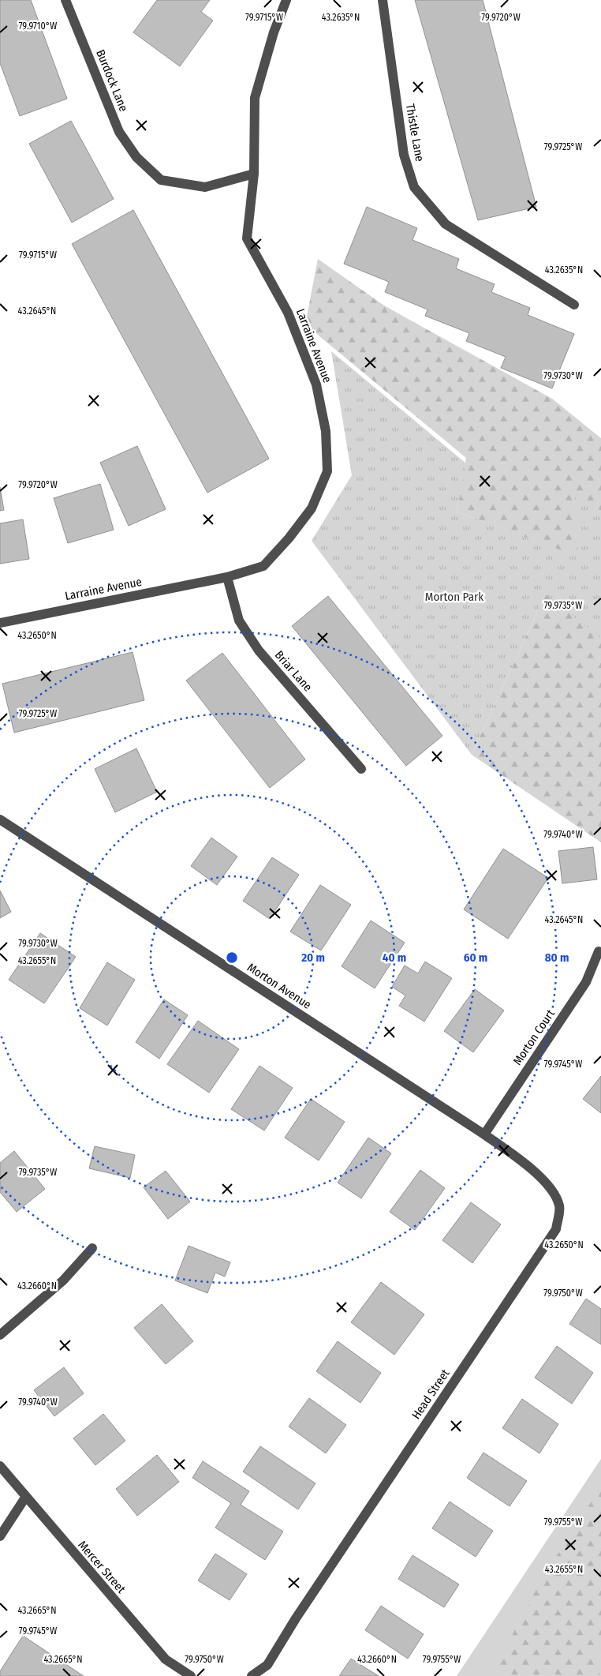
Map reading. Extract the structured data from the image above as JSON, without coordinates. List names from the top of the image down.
{
  "streets": {
    "street": [
      "Burdock Lane",
      "Thistle Lane",
      "Larraine Avenue",
      "Briar Lane",
      "Morton Avenue",
      "Morton Court",
      "Head Street",
      "Mercer Street"
    ]
  },
  "crossings": [
    ["Burdock Lane", "Larraine Avenue"],
    ["Larraine Avenue", "Briar Lane"],
    ["Morton Avenue", "Morton Court"],
    ["Morton Avenue", "Head Street"],
    ["Morton Court", "Head Street"]
  ],
  "parks": ["Morton Park"],
  "coordinates": [
    "79.9715°W",
    "79.9720°W",
    "43.2635°N",
    "79.9710°W",
    "79.9725°W",
    "43.2645°N",
    "79.9730°W",
    "79.9735°W",
    "43.2650°N",
    "79.9740°W",
    "43.2655°N",
    "79.9745°W",
    "43.2660°N",
    "79.9750°W",
    "79.9755°W",
    "43.2665°N"
  ],
  "rings": [
    "20 m",
    "40 m",
    "60 m",
    "80 m"
  ]
}
